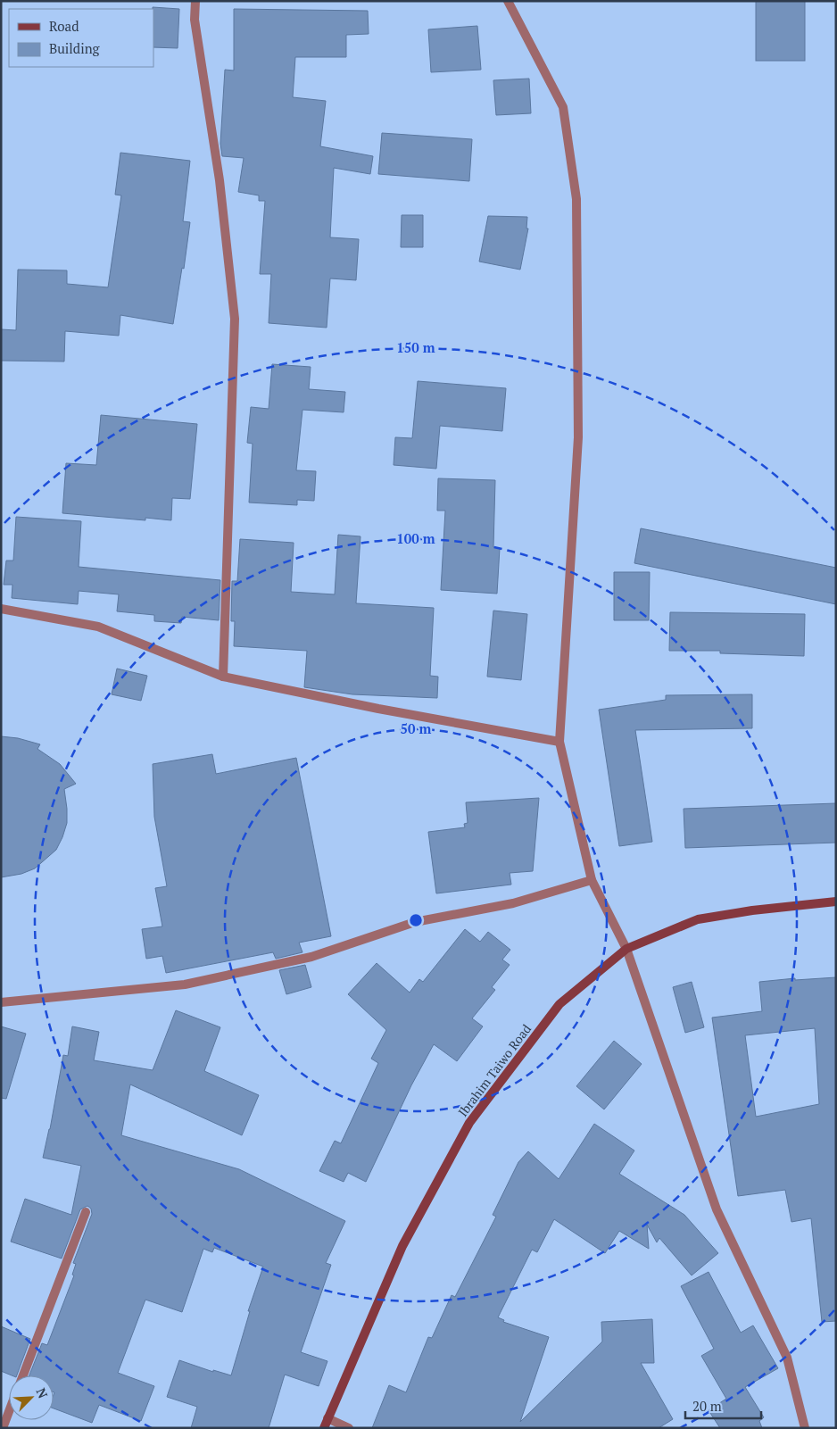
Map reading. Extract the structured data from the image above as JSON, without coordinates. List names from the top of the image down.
{
  "streets": {
    "main road": ["Ibrahim Taiwo Road"]
  },
  "legend": ["Road", "Building"],
  "scale_bar": "20 m",
  "north": "top right",
  "rings": ["150 m", "100 m", "50 m"]
}
